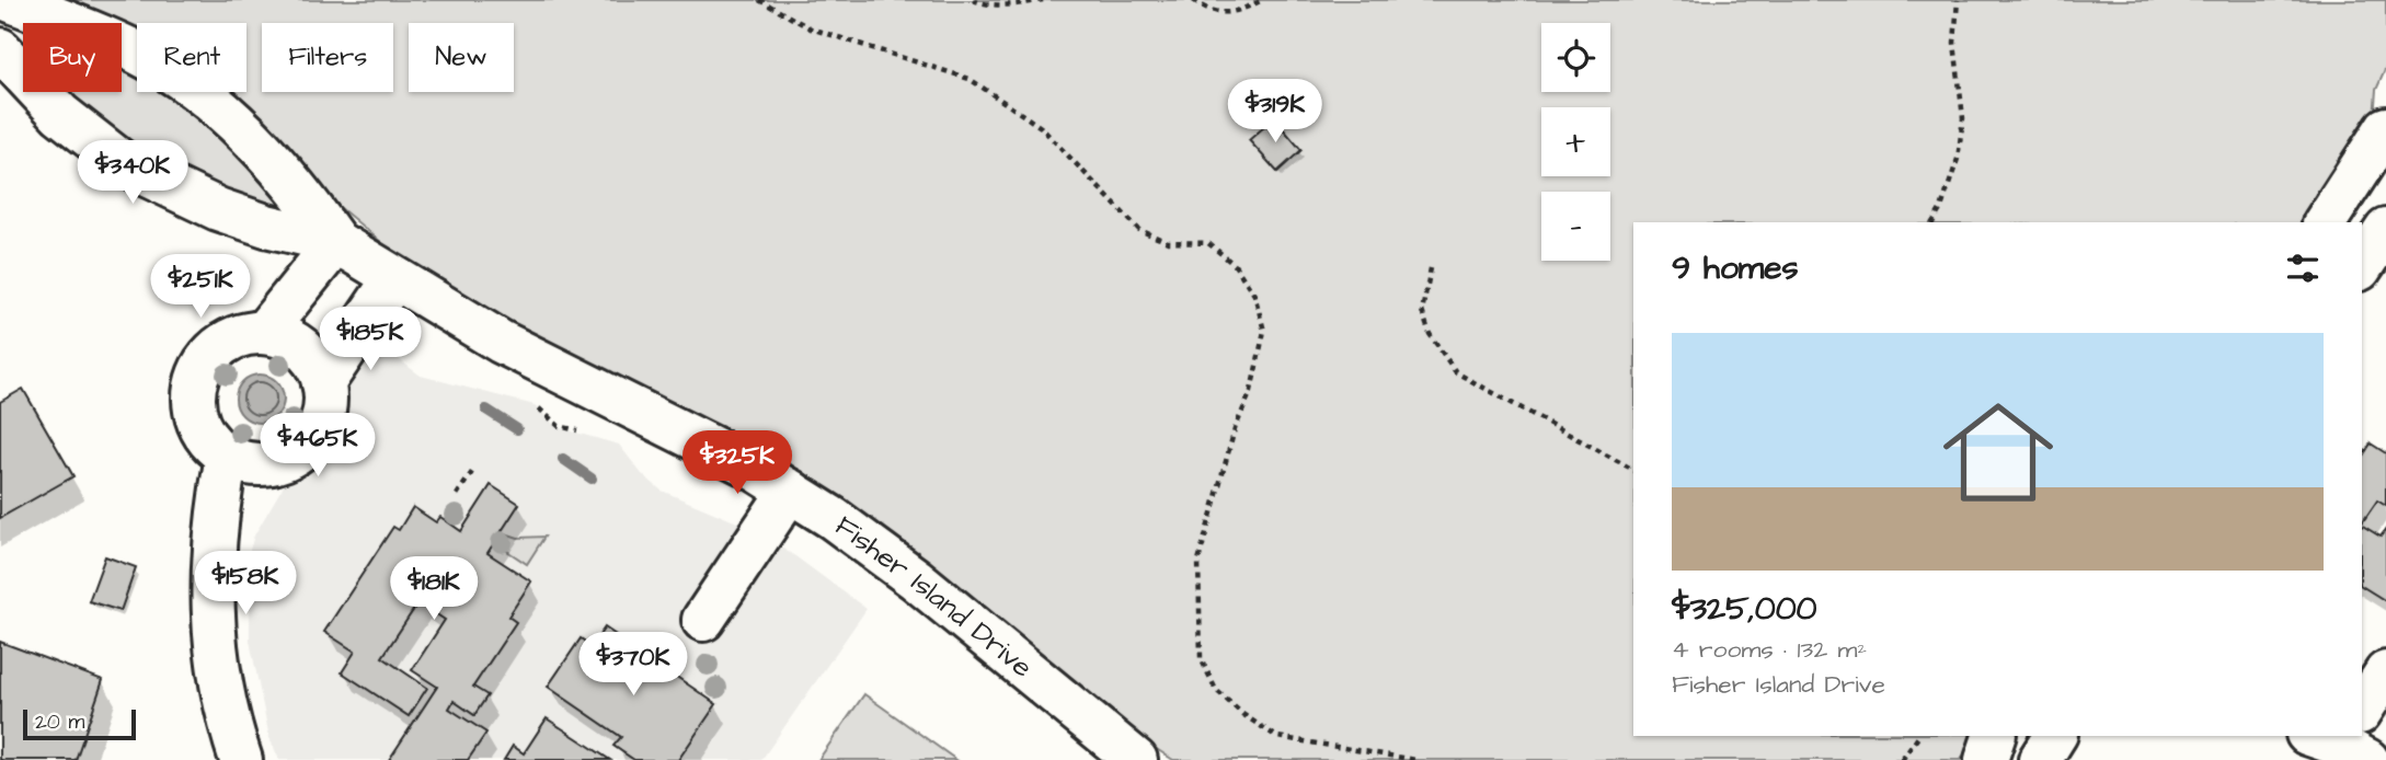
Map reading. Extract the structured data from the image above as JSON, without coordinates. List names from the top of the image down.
{
  "streets": {
    "street": ["Fisher Island Drive"]
  },
  "scale_bar": "20 m",
  "page": {
    "map_buttons": ["+", "−"],
    "chip": [
      "Buy",
      "Rent",
      "Filters",
      "New"
    ],
    "price": [
      "$319K",
      "$340K",
      "$251K",
      "$185K",
      "$465K",
      "$325K",
      "$158K",
      "$181K",
      "$370K"
    ],
    "heading": "9 homes",
    "list": [
      {
        "name": "$325,000",
        "note": "4 rooms · 132 m² · Fisher Island Drive"
      }
    ],
    "scale": "20 m"
  }
}
